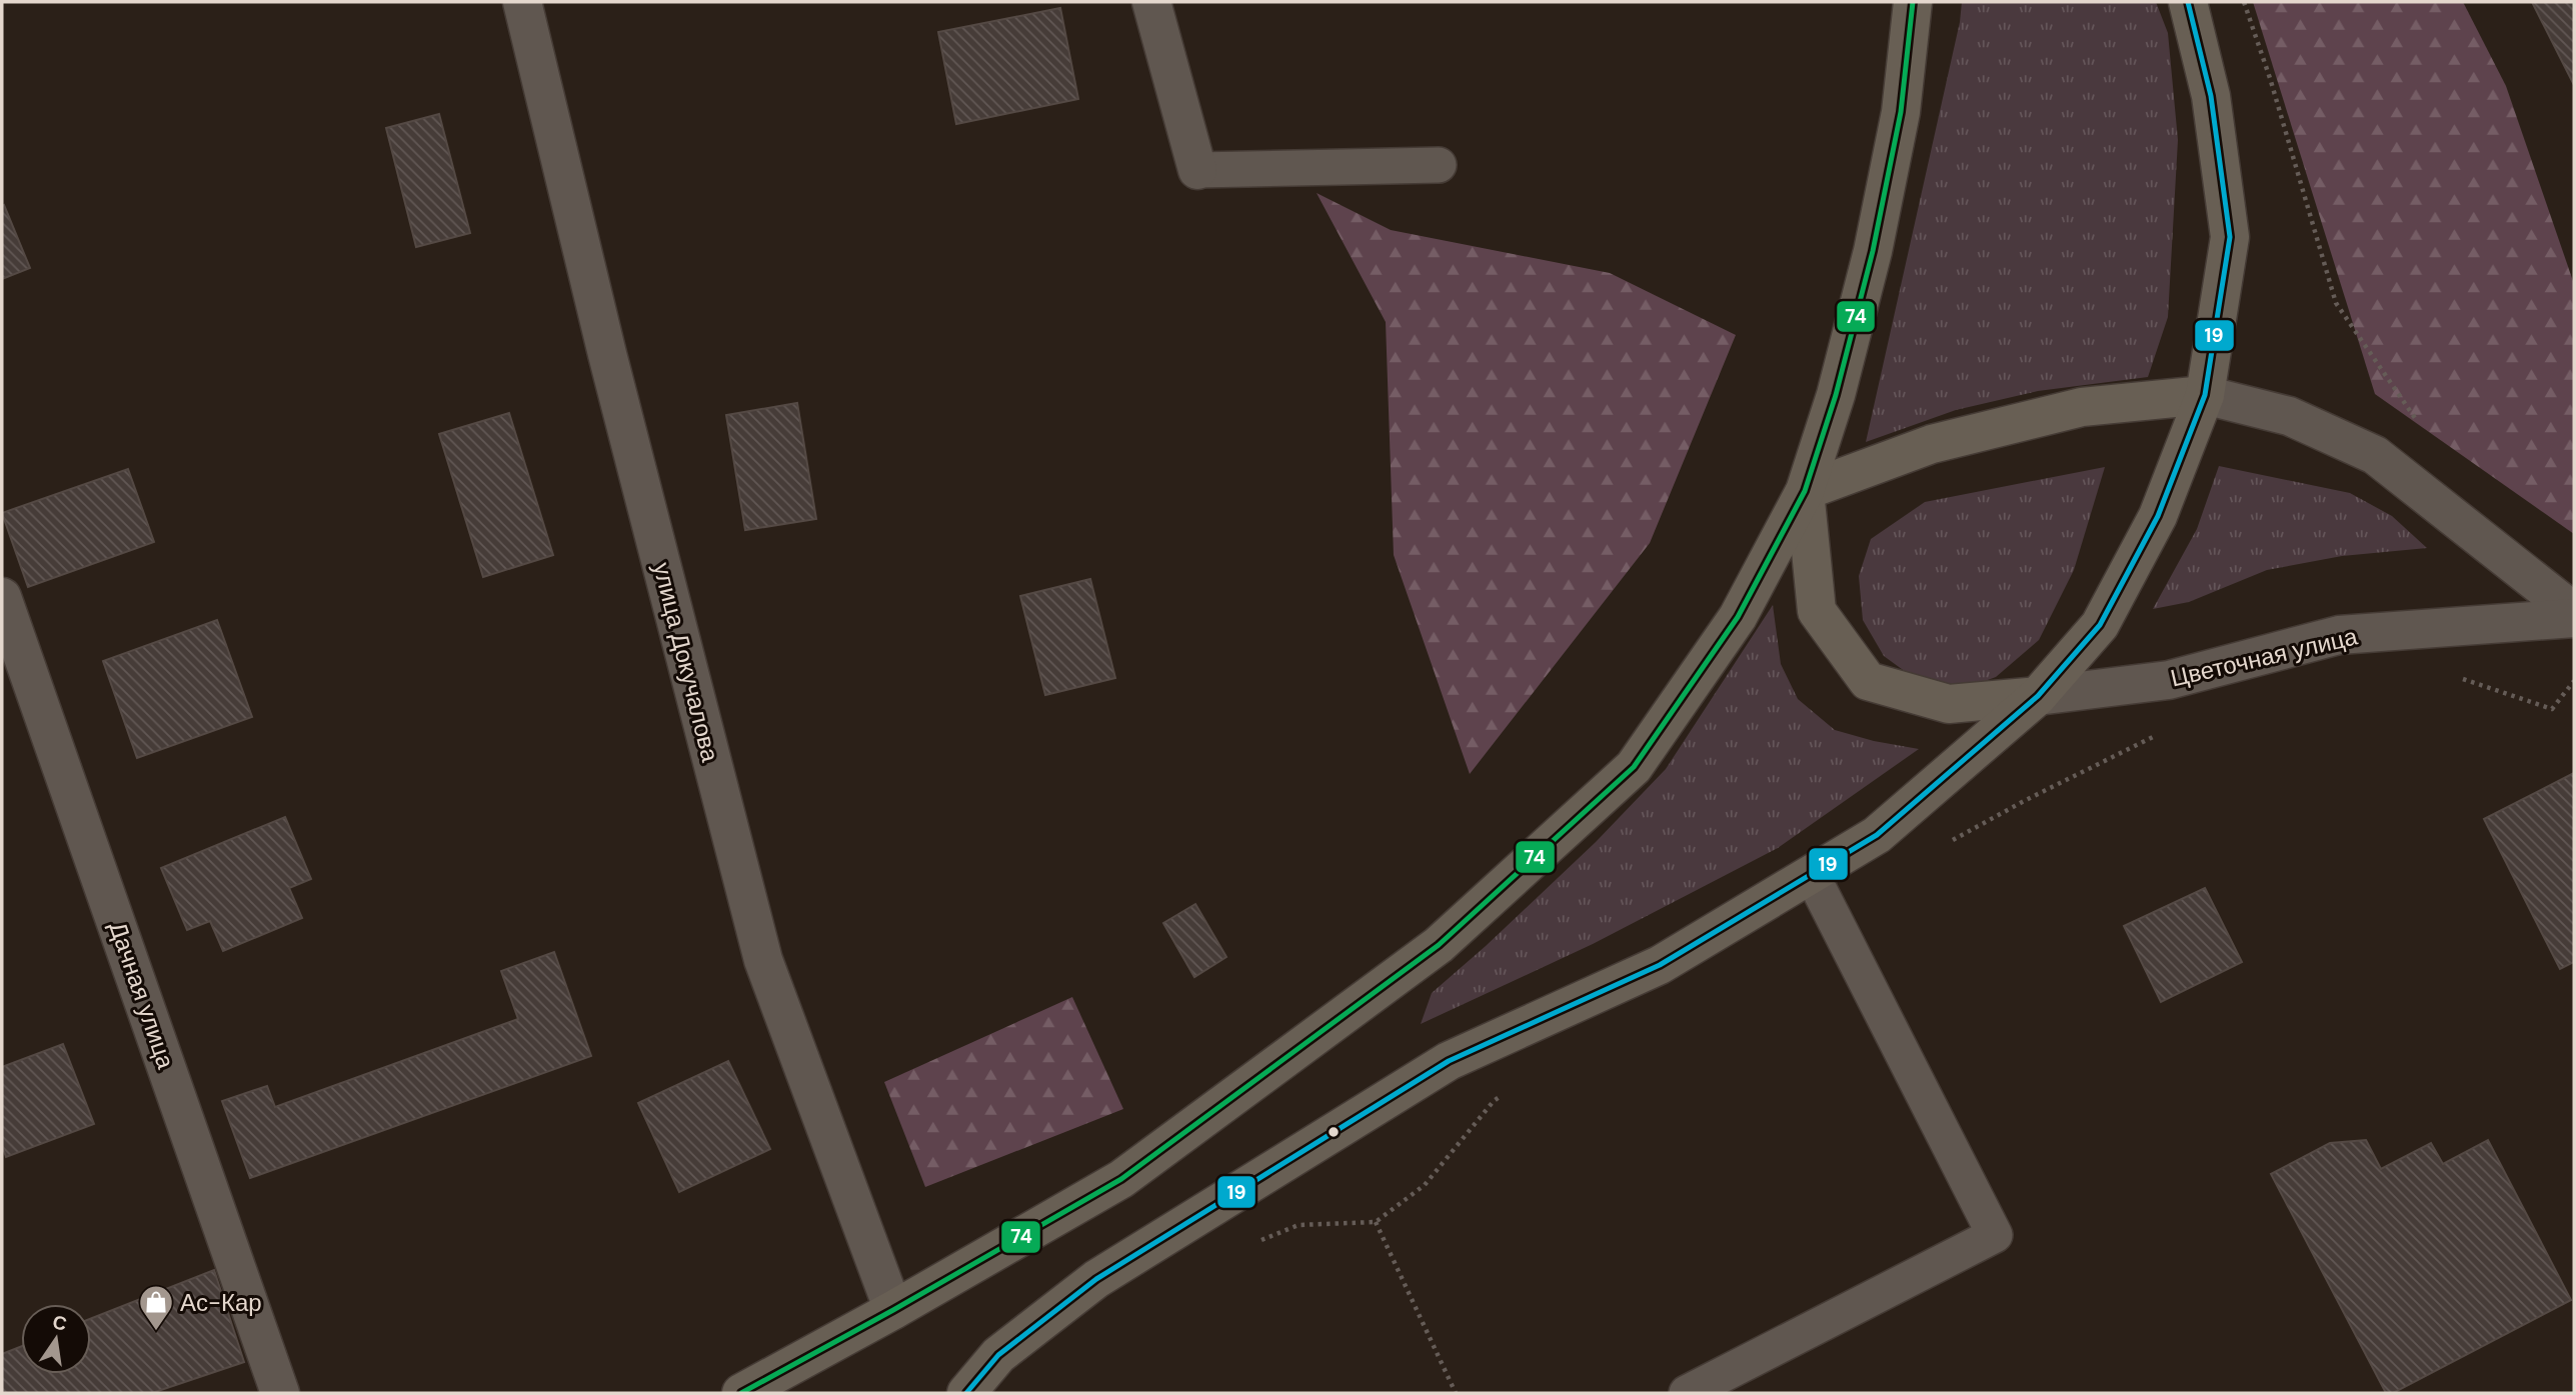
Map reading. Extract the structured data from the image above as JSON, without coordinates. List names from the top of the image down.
{
  "streets": {
    "street": ["Цветочная улица", "улица Докучалова", "Дачная улица"]
  },
  "places": {
    "shop": ["Ас-Кар"]
  },
  "lines": ["transit line 74", "transit line 19"],
  "north": "top"
}
